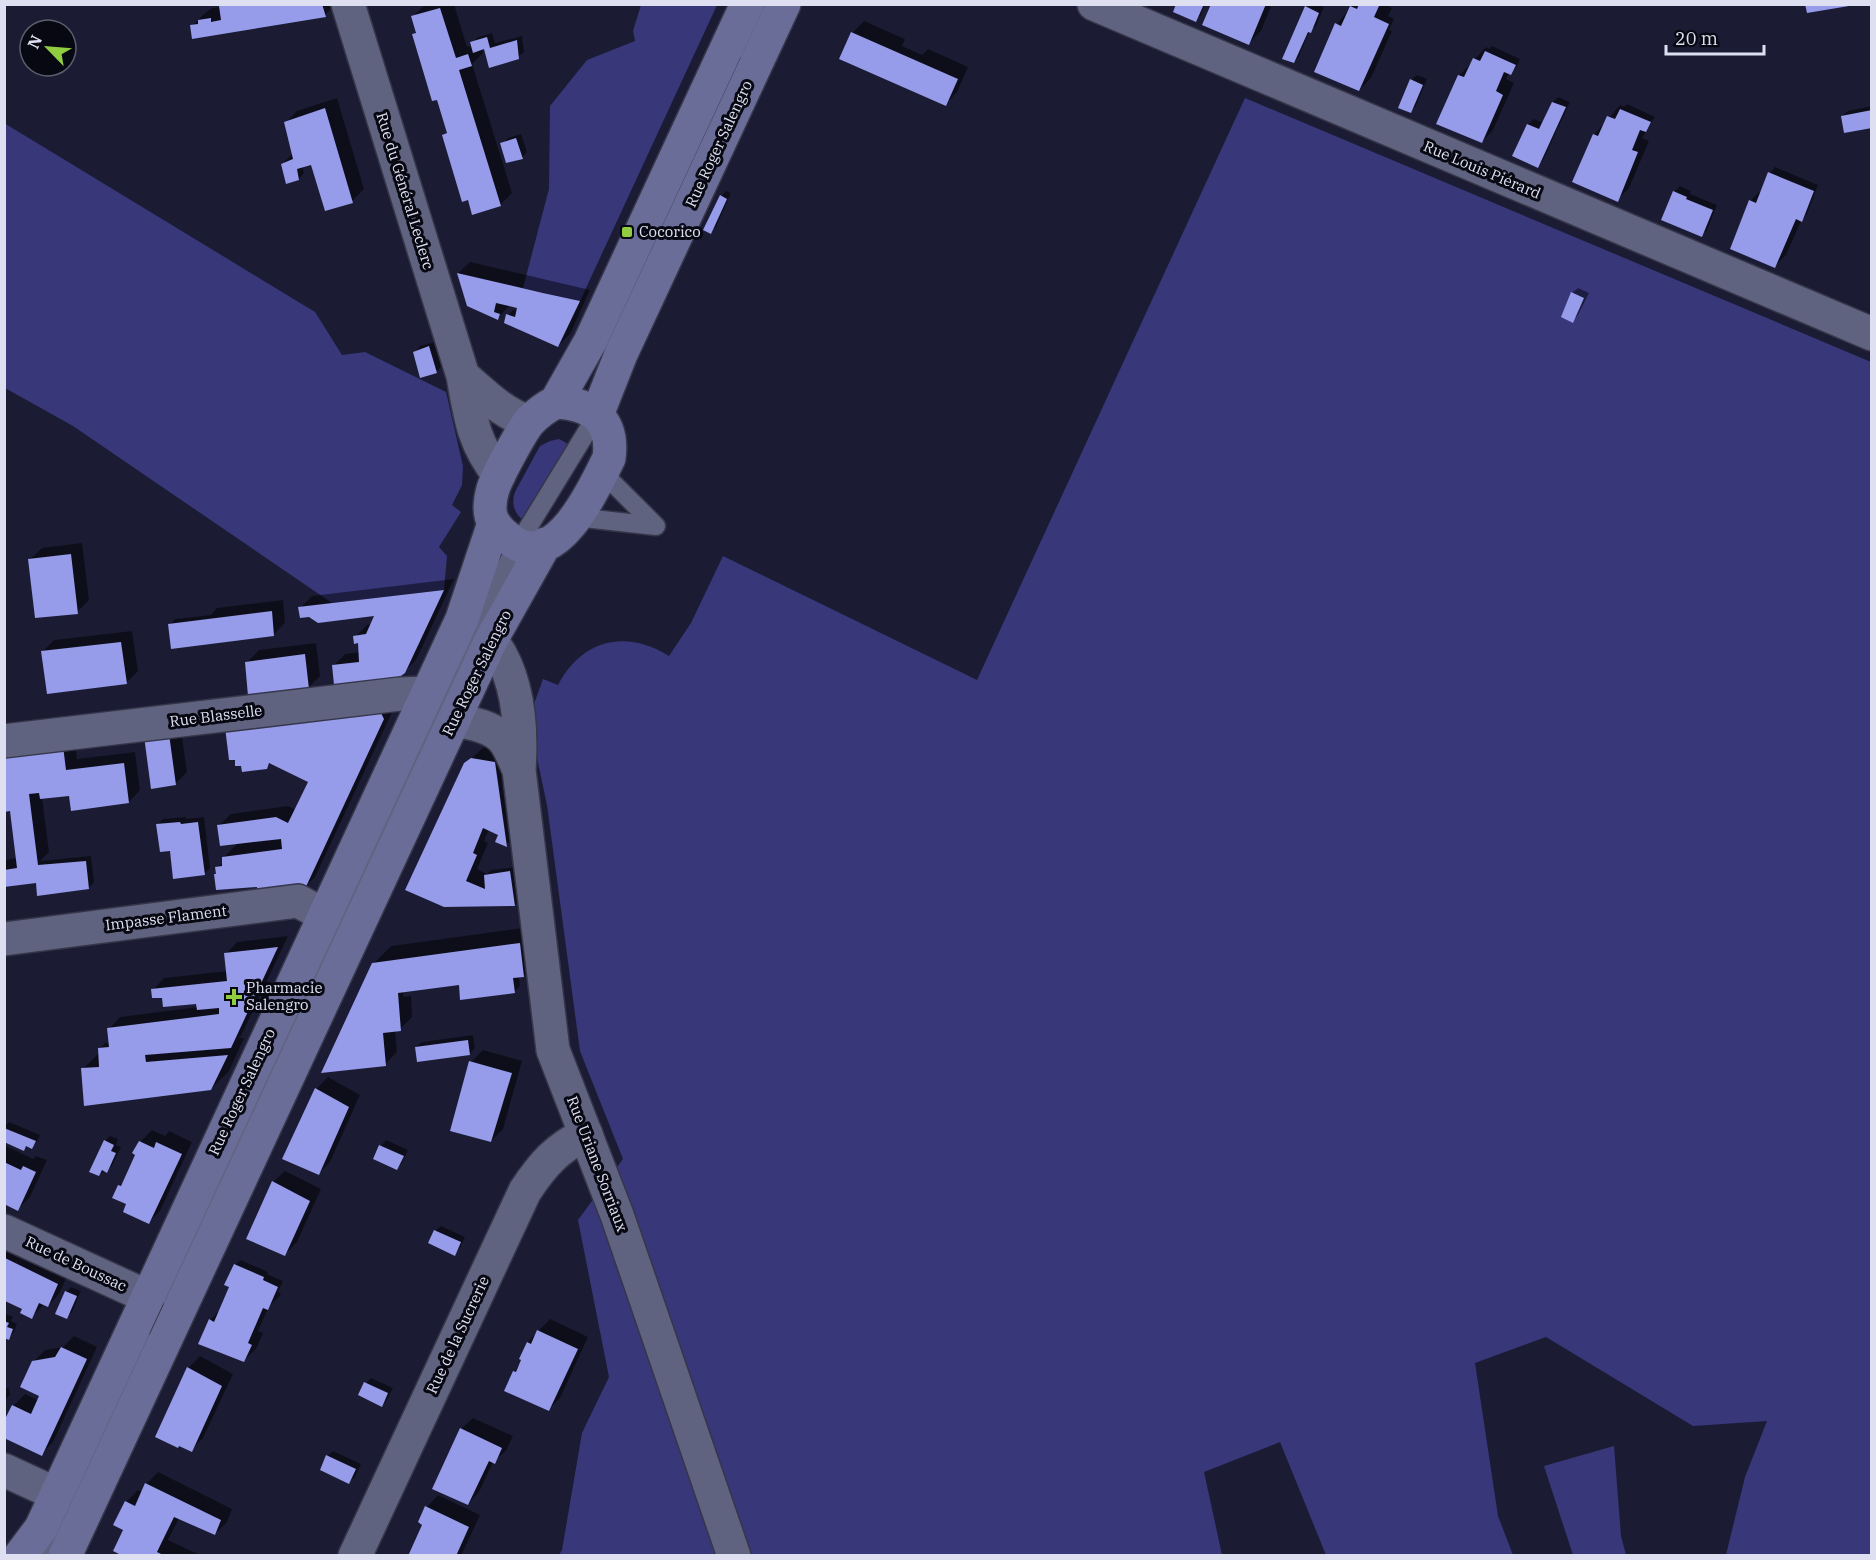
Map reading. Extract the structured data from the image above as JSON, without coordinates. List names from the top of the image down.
{
  "streets": {
    "main road": ["Rue Roger Salengro"],
    "street": [
      "Rue Louis Piérard",
      "Rue du Général Leclerc",
      "Rue Blasselle",
      "Impasse Flament",
      "Rue Uriane Sorriaux",
      "Rue de Boussac",
      "Rue de la Sucrerie"
    ]
  },
  "crossings": [
    ["Rue Roger Salengro", "Rue Blasselle"],
    ["Rue Roger Salengro", "Impasse Flament"],
    ["Rue Roger Salengro", "Rue Uriane Sorriaux"],
    ["Rue Roger Salengro", "Rue de Boussac"],
    ["Rue Uriane Sorriaux", "Rue de la Sucrerie"]
  ],
  "places": {
    "transit": ["Cocorico"],
    "health": ["Pharmacie Salengro"]
  },
  "scale_bar": "20 m",
  "north": "top left"
}
